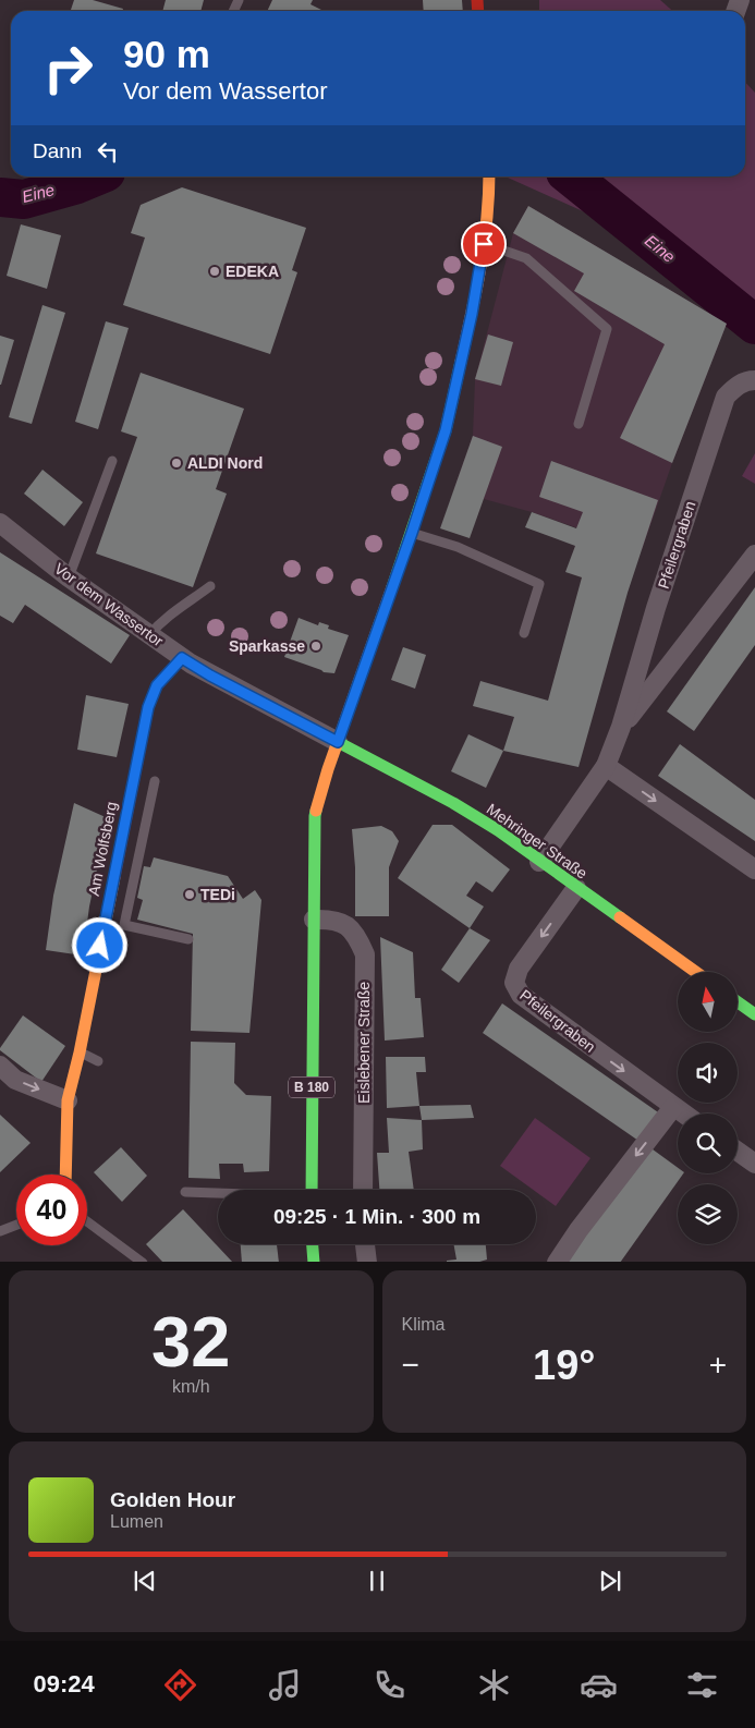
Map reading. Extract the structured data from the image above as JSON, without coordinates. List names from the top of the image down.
{
  "streets": {
    "main road": ["Mehringer Straße", "Am Wolfsberg", "B 180"],
    "street": ["Pfeilergraben", "Vor dem Wassertor", "Eislebener Straße"]
  },
  "crossings": [
    ["Pfeilergraben", "Mehringer Straße"],
    ["Vor dem Wassertor", "Mehringer Straße"],
    ["Vor dem Wassertor", "Am Wolfsberg"],
    ["Vor dem Wassertor", "B 180"],
    ["Mehringer Straße", "B 180"],
    ["Eislebener Straße", "B 180"]
  ],
  "water": ["Eine"],
  "places": [
    "EDEKA",
    "ALDI Nord",
    "Sparkasse",
    "TEDi"
  ],
  "north": "top",
  "page": {
    "turn": ["90 m", "Vor dem Wassertor"],
    "then": "Dann",
    "limit": "40",
    "trip": "09:25 · 1 Min. · 300 m",
    "tile": [
      ["32", "km/h"],
      "Klima"
    ],
    "heat": ["−", "19°", "+"],
    "song": ["Golden Hour", "Lumen"],
    "tabs": "09:24"
  }
}
